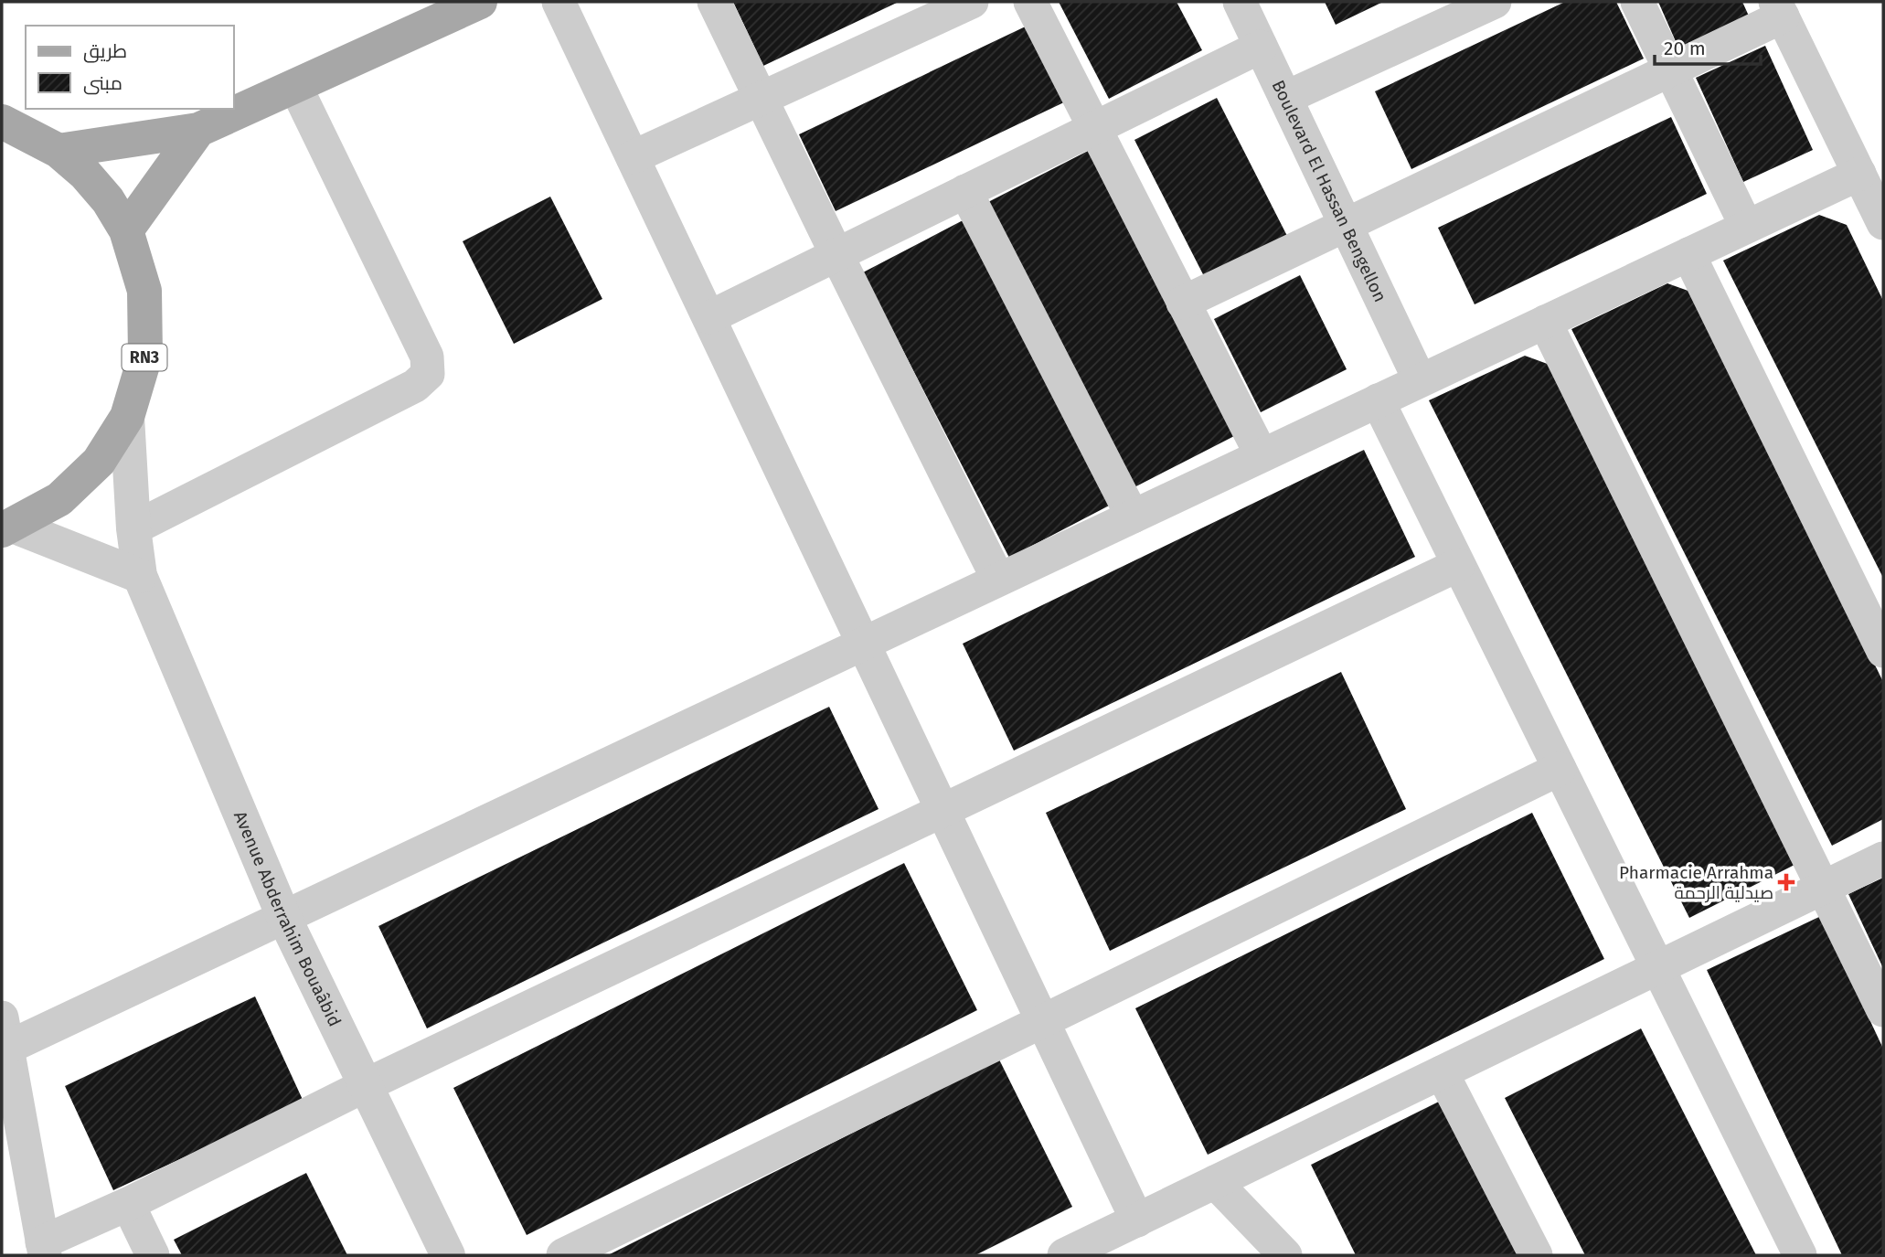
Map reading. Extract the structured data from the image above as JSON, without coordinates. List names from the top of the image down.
{
  "streets": {
    "main road": ["RN3"],
    "street": ["Boulevard El Hassan Bengellon", "Avenue Abderrahim Bouaâbid"]
  },
  "crossings": [
    ["RN3", "Avenue Abderrahim Bouaâbid"]
  ],
  "places": {
    "health": ["Pharmacie Arrahma صيدلية الرحمة"]
  },
  "legend": ["طريق", "مبنى"],
  "scale_bar": "20 m"
}
